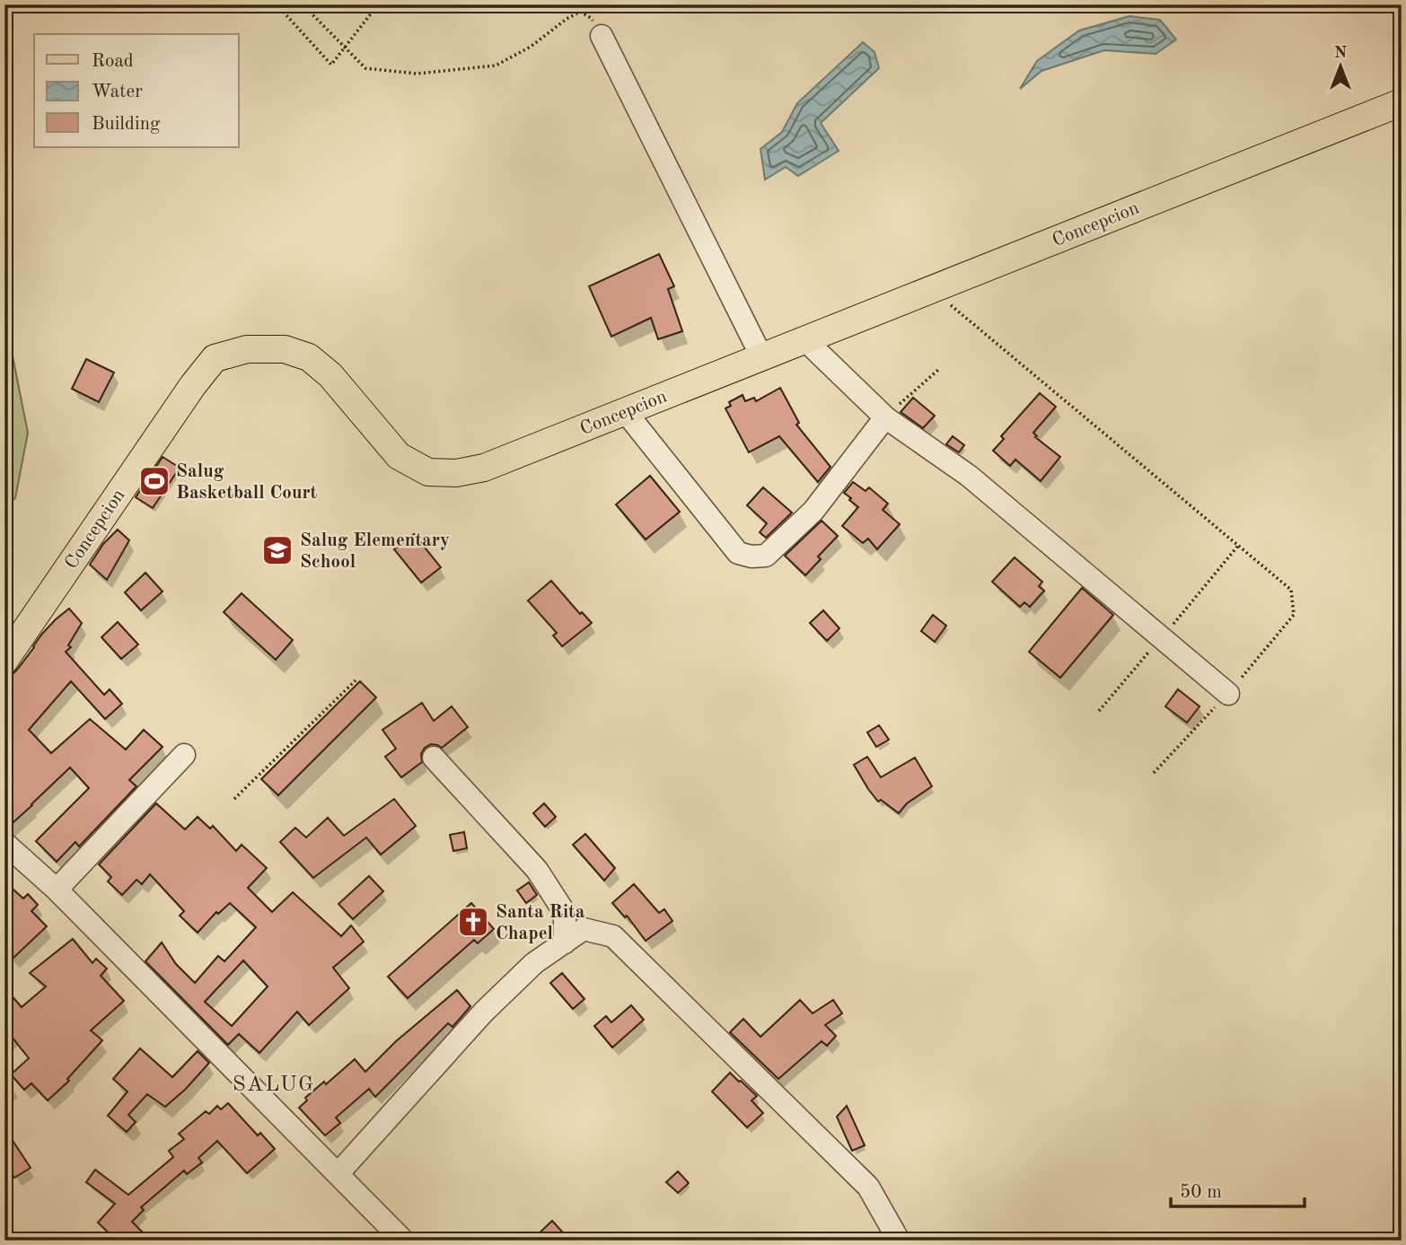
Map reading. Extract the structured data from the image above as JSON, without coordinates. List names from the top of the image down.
{
  "streets": {
    "main road": ["Concepcion"]
  },
  "districts": ["SALUG"],
  "places": {
    "sports": ["Salug Basketball Court"],
    "school or university": ["Salug Elementary School"],
    "church": ["Santa Rita Chapel"]
  },
  "legend": ["Road", "Water", "Building"],
  "scale_bar": "50 m",
  "north": "top"
}
